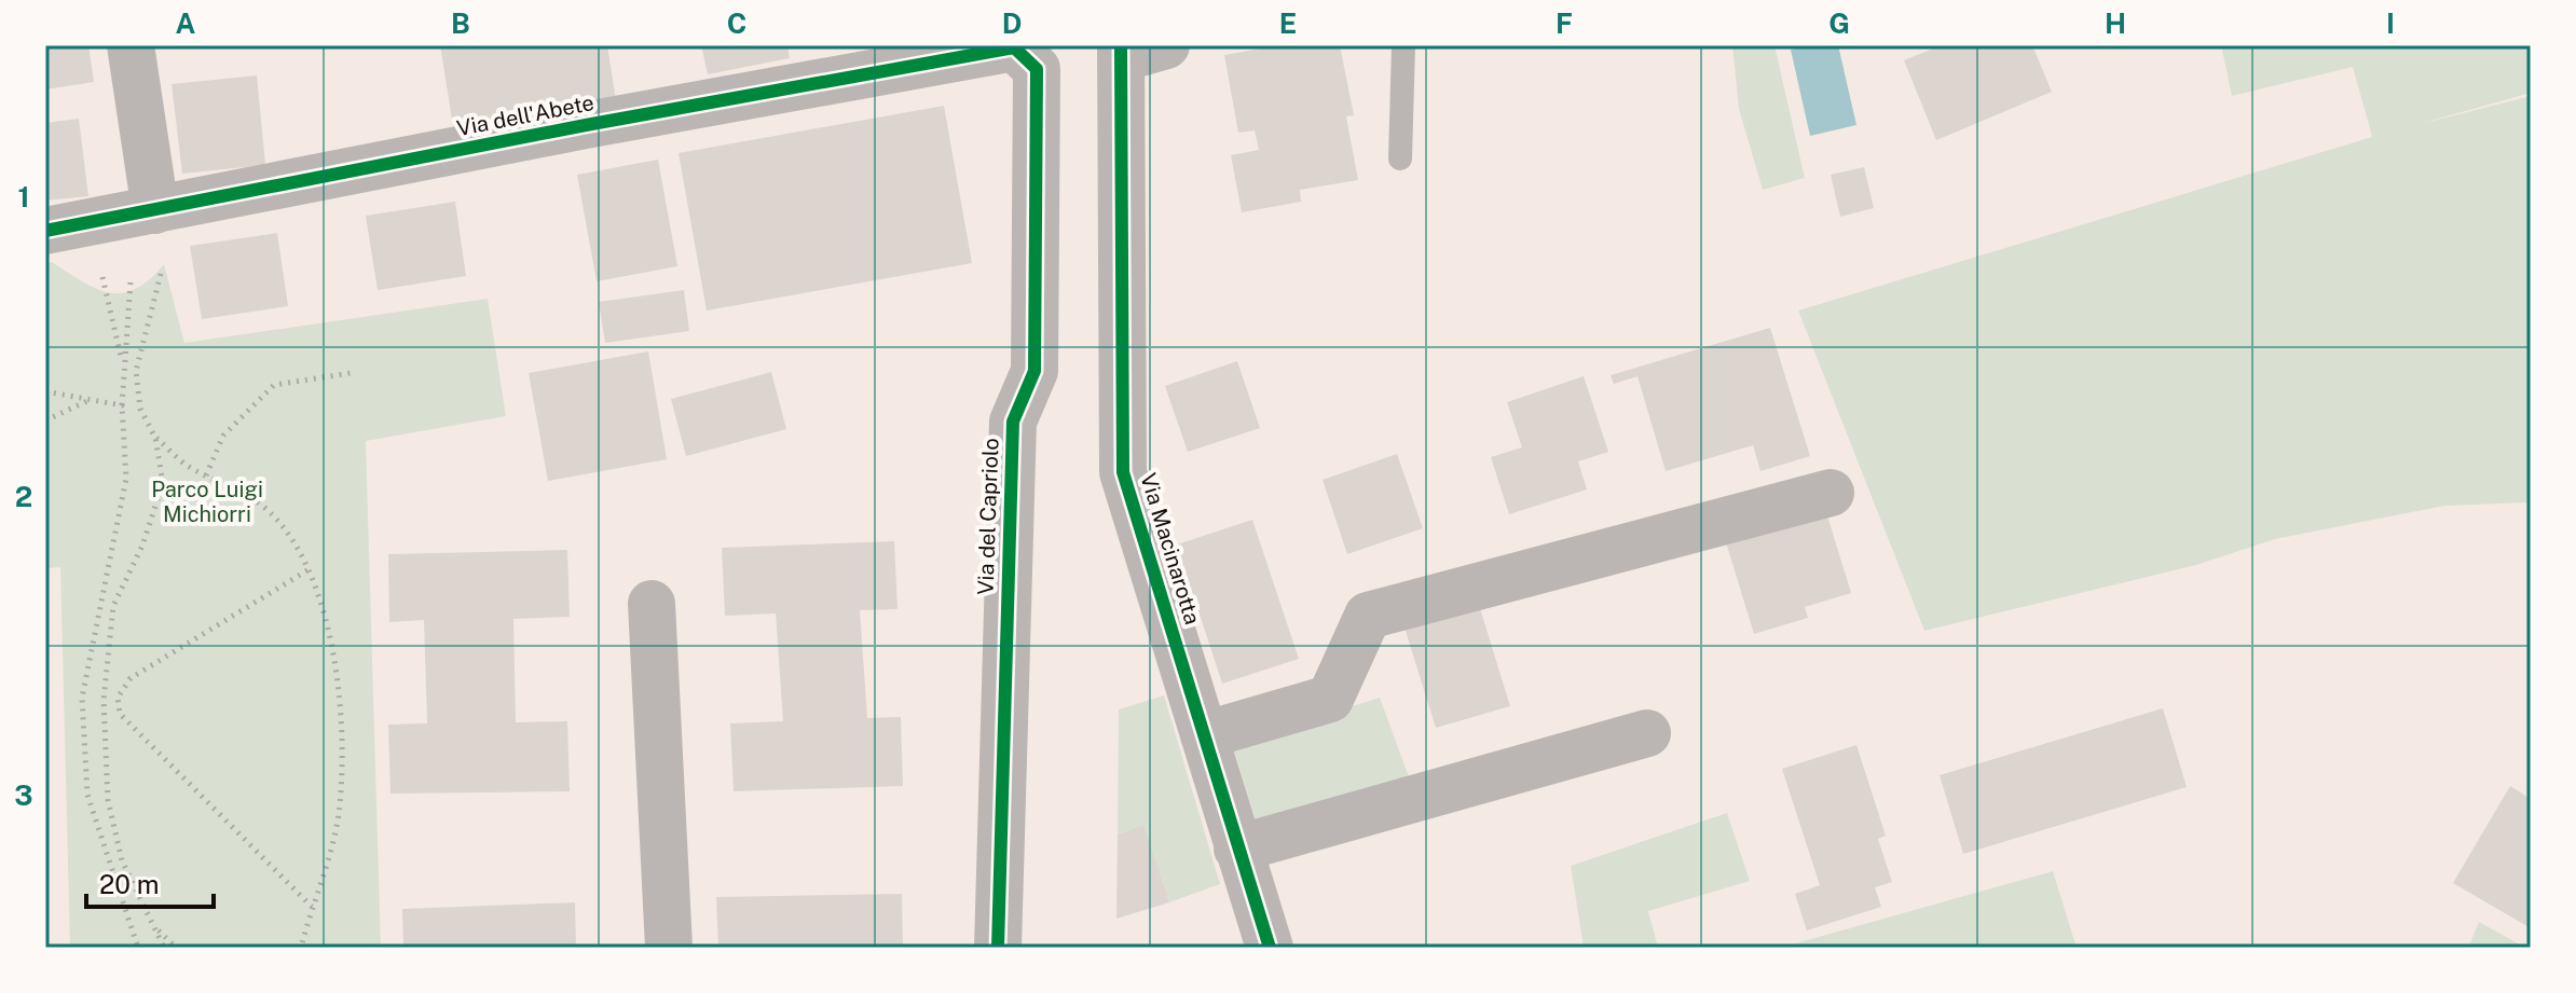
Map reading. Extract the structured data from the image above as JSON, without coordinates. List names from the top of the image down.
{
  "streets": {
    "street": ["Via dell'Abete", "Via del Capriolo", "Via Macinarotta"]
  },
  "crossings": [
    ["Via dell'Abete", "Via del Capriolo"]
  ],
  "parks": ["Parco Luigi Michiorri"],
  "scale_bar": "20 m",
  "grid": {
    "columns": [
      "A",
      "B",
      "C",
      "D",
      "E",
      "F",
      "G",
      "H",
      "I"
    ],
    "rows": ["1", "2", "3"]
  }
}
